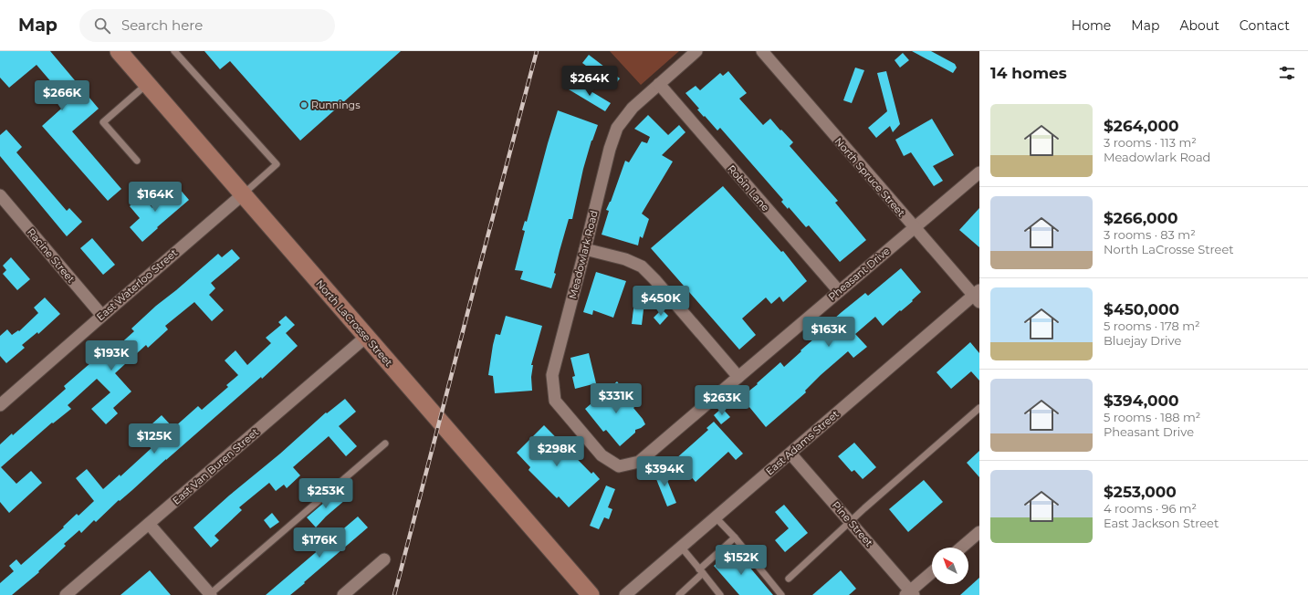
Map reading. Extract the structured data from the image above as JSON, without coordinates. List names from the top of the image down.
{
  "streets": {
    "main road": ["North LaCrosse Street"],
    "street": [
      "North Spruce Street",
      "Robin Lane",
      "Meadowlark Road",
      "Racine Street",
      "Pheasant Drive",
      "East Waterloo Street",
      "East Adams Street",
      "East Van Buren Street",
      "Pine Street"
    ]
  },
  "crossings": [
    ["North Spruce Street", "Pheasant Drive"],
    ["North Spruce Street", "East Adams Street"],
    ["Robin Lane", "Meadowlark Road"],
    ["Robin Lane", "Pheasant Drive"],
    ["Meadowlark Road", "Pheasant Drive"],
    ["Racine Street", "East Waterloo Street"],
    ["East Waterloo Street", "North LaCrosse Street"],
    ["North LaCrosse Street", "East Van Buren Street"],
    ["East Adams Street", "Pine Street"]
  ],
  "places": ["Runnings"],
  "north": "top left",
  "page": {
    "header": "Map",
    "search": "Search here",
    "nav": [
      "Home",
      "Map",
      "About",
      "Contact"
    ],
    "heading": "14 homes",
    "price": [
      "$264K",
      "$266K",
      "$164K",
      "$450K",
      "$163K",
      "$193K",
      "$331K",
      "$263K",
      "$125K",
      "$298K",
      "$394K",
      "$253K",
      "$176K",
      "$152K"
    ],
    "list": [
      {
        "name": "$264,000",
        "note": "3 rooms · 113 m² · Meadowlark Road"
      },
      {
        "name": "$266,000",
        "note": "3 rooms · 83 m² · North LaCrosse Street"
      },
      {
        "name": "$450,000",
        "note": "5 rooms · 178 m² · Bluejay Drive"
      },
      {
        "name": "$394,000",
        "note": "5 rooms · 188 m² · Pheasant Drive"
      },
      {
        "name": "$253,000",
        "note": "4 rooms · 96 m² · East Jackson Street"
      }
    ]
  }
}
